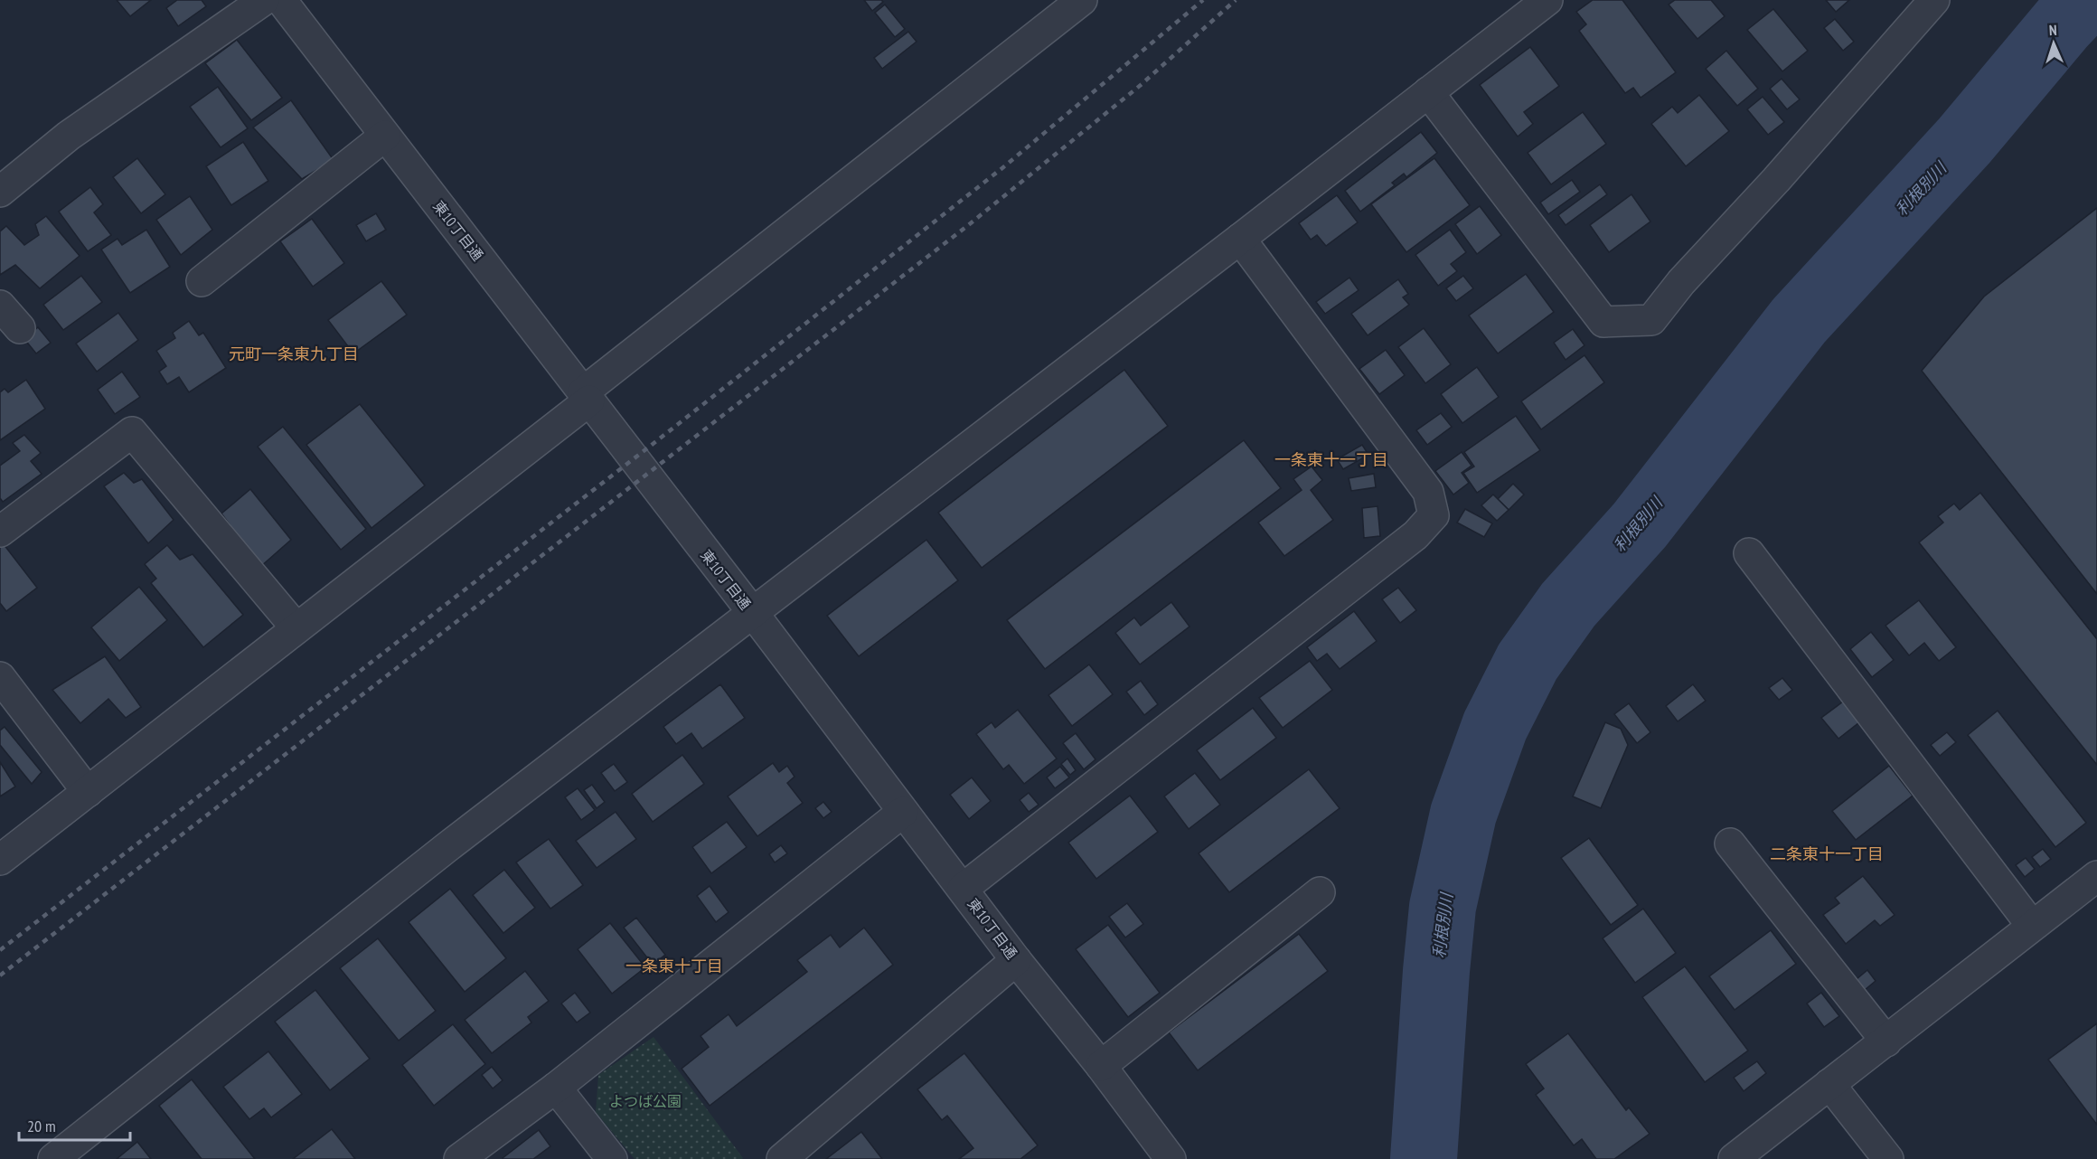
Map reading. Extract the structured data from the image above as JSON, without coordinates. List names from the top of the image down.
{
  "streets": {
    "street": ["東10丁目通"]
  },
  "districts": [
    "元町一条東九丁目",
    "一条東十一丁目",
    "二条東十一丁目",
    "一条東十丁目"
  ],
  "water": ["利根別川"],
  "parks": ["よつば公園"],
  "scale_bar": "20 m",
  "north": "top"
}
